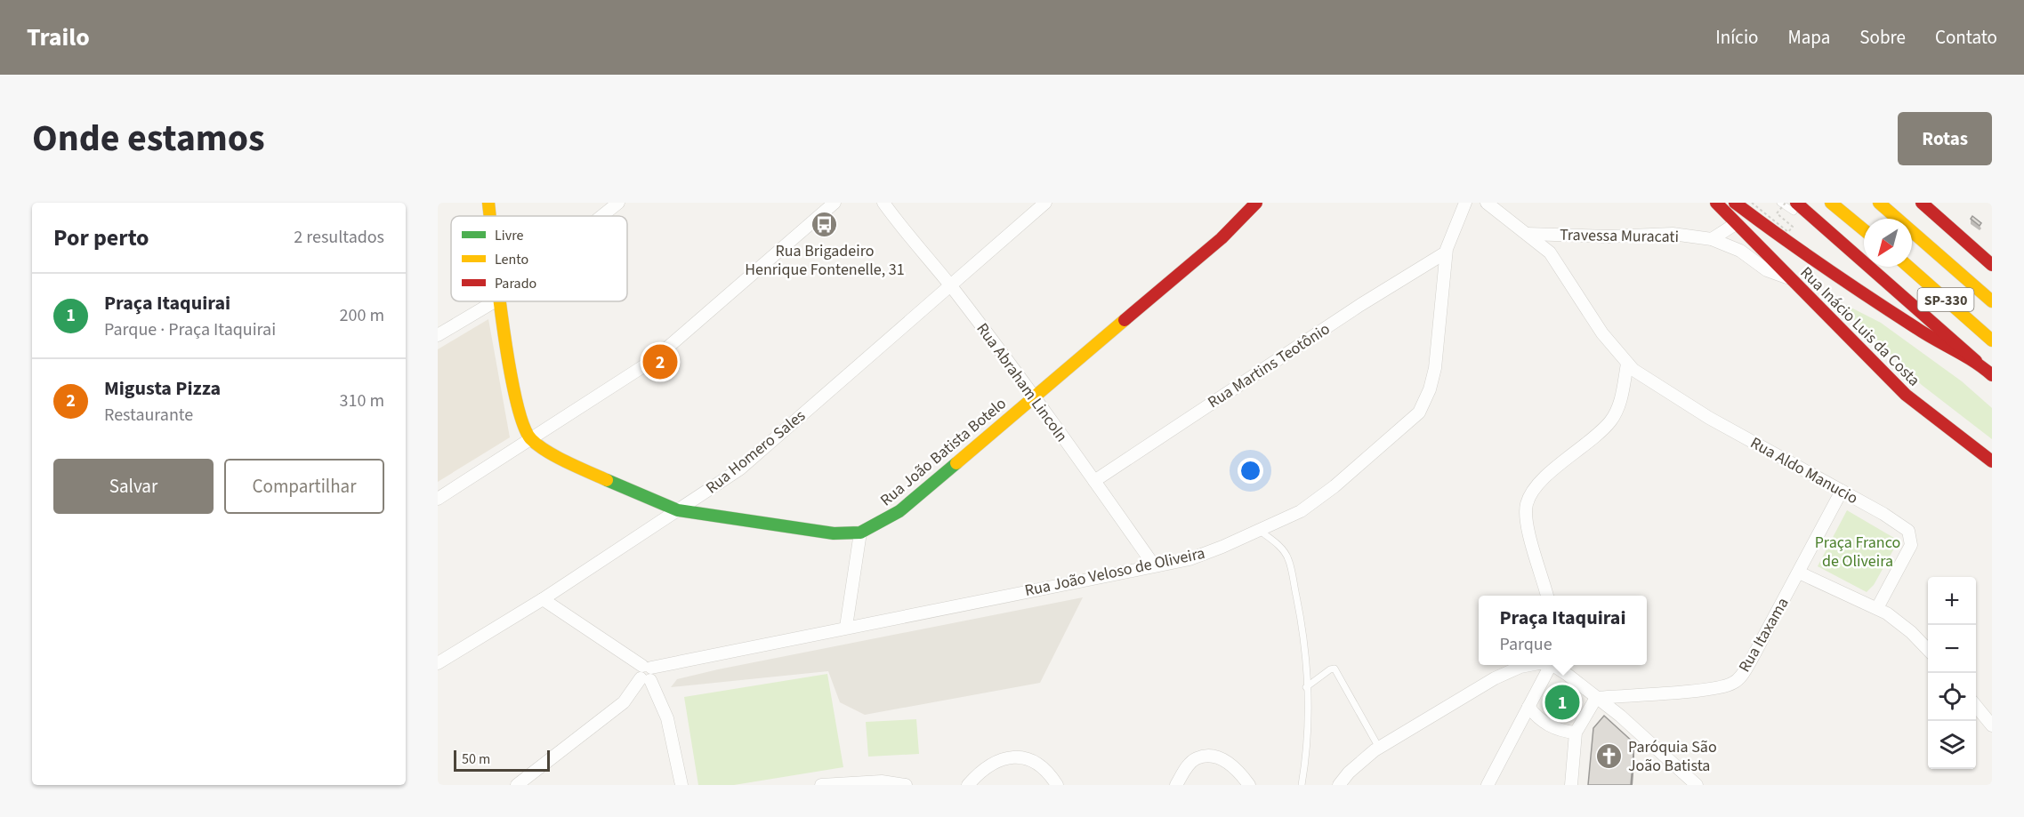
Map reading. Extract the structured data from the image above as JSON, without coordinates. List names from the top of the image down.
{
  "streets": {
    "main road": ["SP-330", "Rua Inácio Luis da Costa", "Rua João Batista Botelo"],
    "street": [
      "Travessa Muracati",
      "Rua Martins Teotônio",
      "Rua Abraham Lincoln",
      "Rua Homero Sales",
      "Rua Aldo Manucio",
      "Rua João Veloso de Oliveira",
      "Rua Itaxama"
    ]
  },
  "crossings": [
    ["Travessa Muracati", "Rua Inácio Luis da Costa"],
    ["Travessa Muracati", "Rua Aldo Manucio"],
    ["Rua Martins Teotônio", "Rua Abraham Lincoln"],
    ["Rua Martins Teotônio", "Rua João Veloso de Oliveira"],
    ["Rua Abraham Lincoln", "Rua Homero Sales"],
    ["Rua Abraham Lincoln", "Rua João Batista Botelo"],
    ["Rua Abraham Lincoln", "Rua João Veloso de Oliveira"],
    ["Rua Homero Sales", "Rua João Batista Botelo"],
    ["Rua Aldo Manucio", "Rua Itaxama"]
  ],
  "parks": ["Praça Franco de Oliveira"],
  "places": {
    "bus stop": ["Rua Brigadeiro Henrique Fontenelle, 31"],
    "church": ["Paróquia São João Batista"]
  },
  "legend": ["Livre", "Lento", "Parado"],
  "scale_bar": "50 m",
  "north": "bottom left",
  "page": {
    "header": "Trailo",
    "nav": [
      "Início",
      "Mapa",
      "Sobre",
      "Contato"
    ],
    "title": "Onde estamos",
    "buttons": [
      "Rotas",
      ["Salvar", "Compartilhar"]
    ],
    "heading": ["Por perto", "2 resultados"],
    "list": [
      {
        "mark": "1",
        "name": "Praça Itaquirai",
        "note": "Parque · Praça Itaquirai",
        "value": "200 m"
      },
      {
        "mark": "2",
        "name": "Migusta Pizza",
        "note": "Restaurante",
        "value": "310 m"
      }
    ],
    "pins": ["2", "1"],
    "map_buttons": ["+", "−"],
    "popup": ["Praça Itaquirai", "Parque"],
    "scale": "50 m"
  }
}
